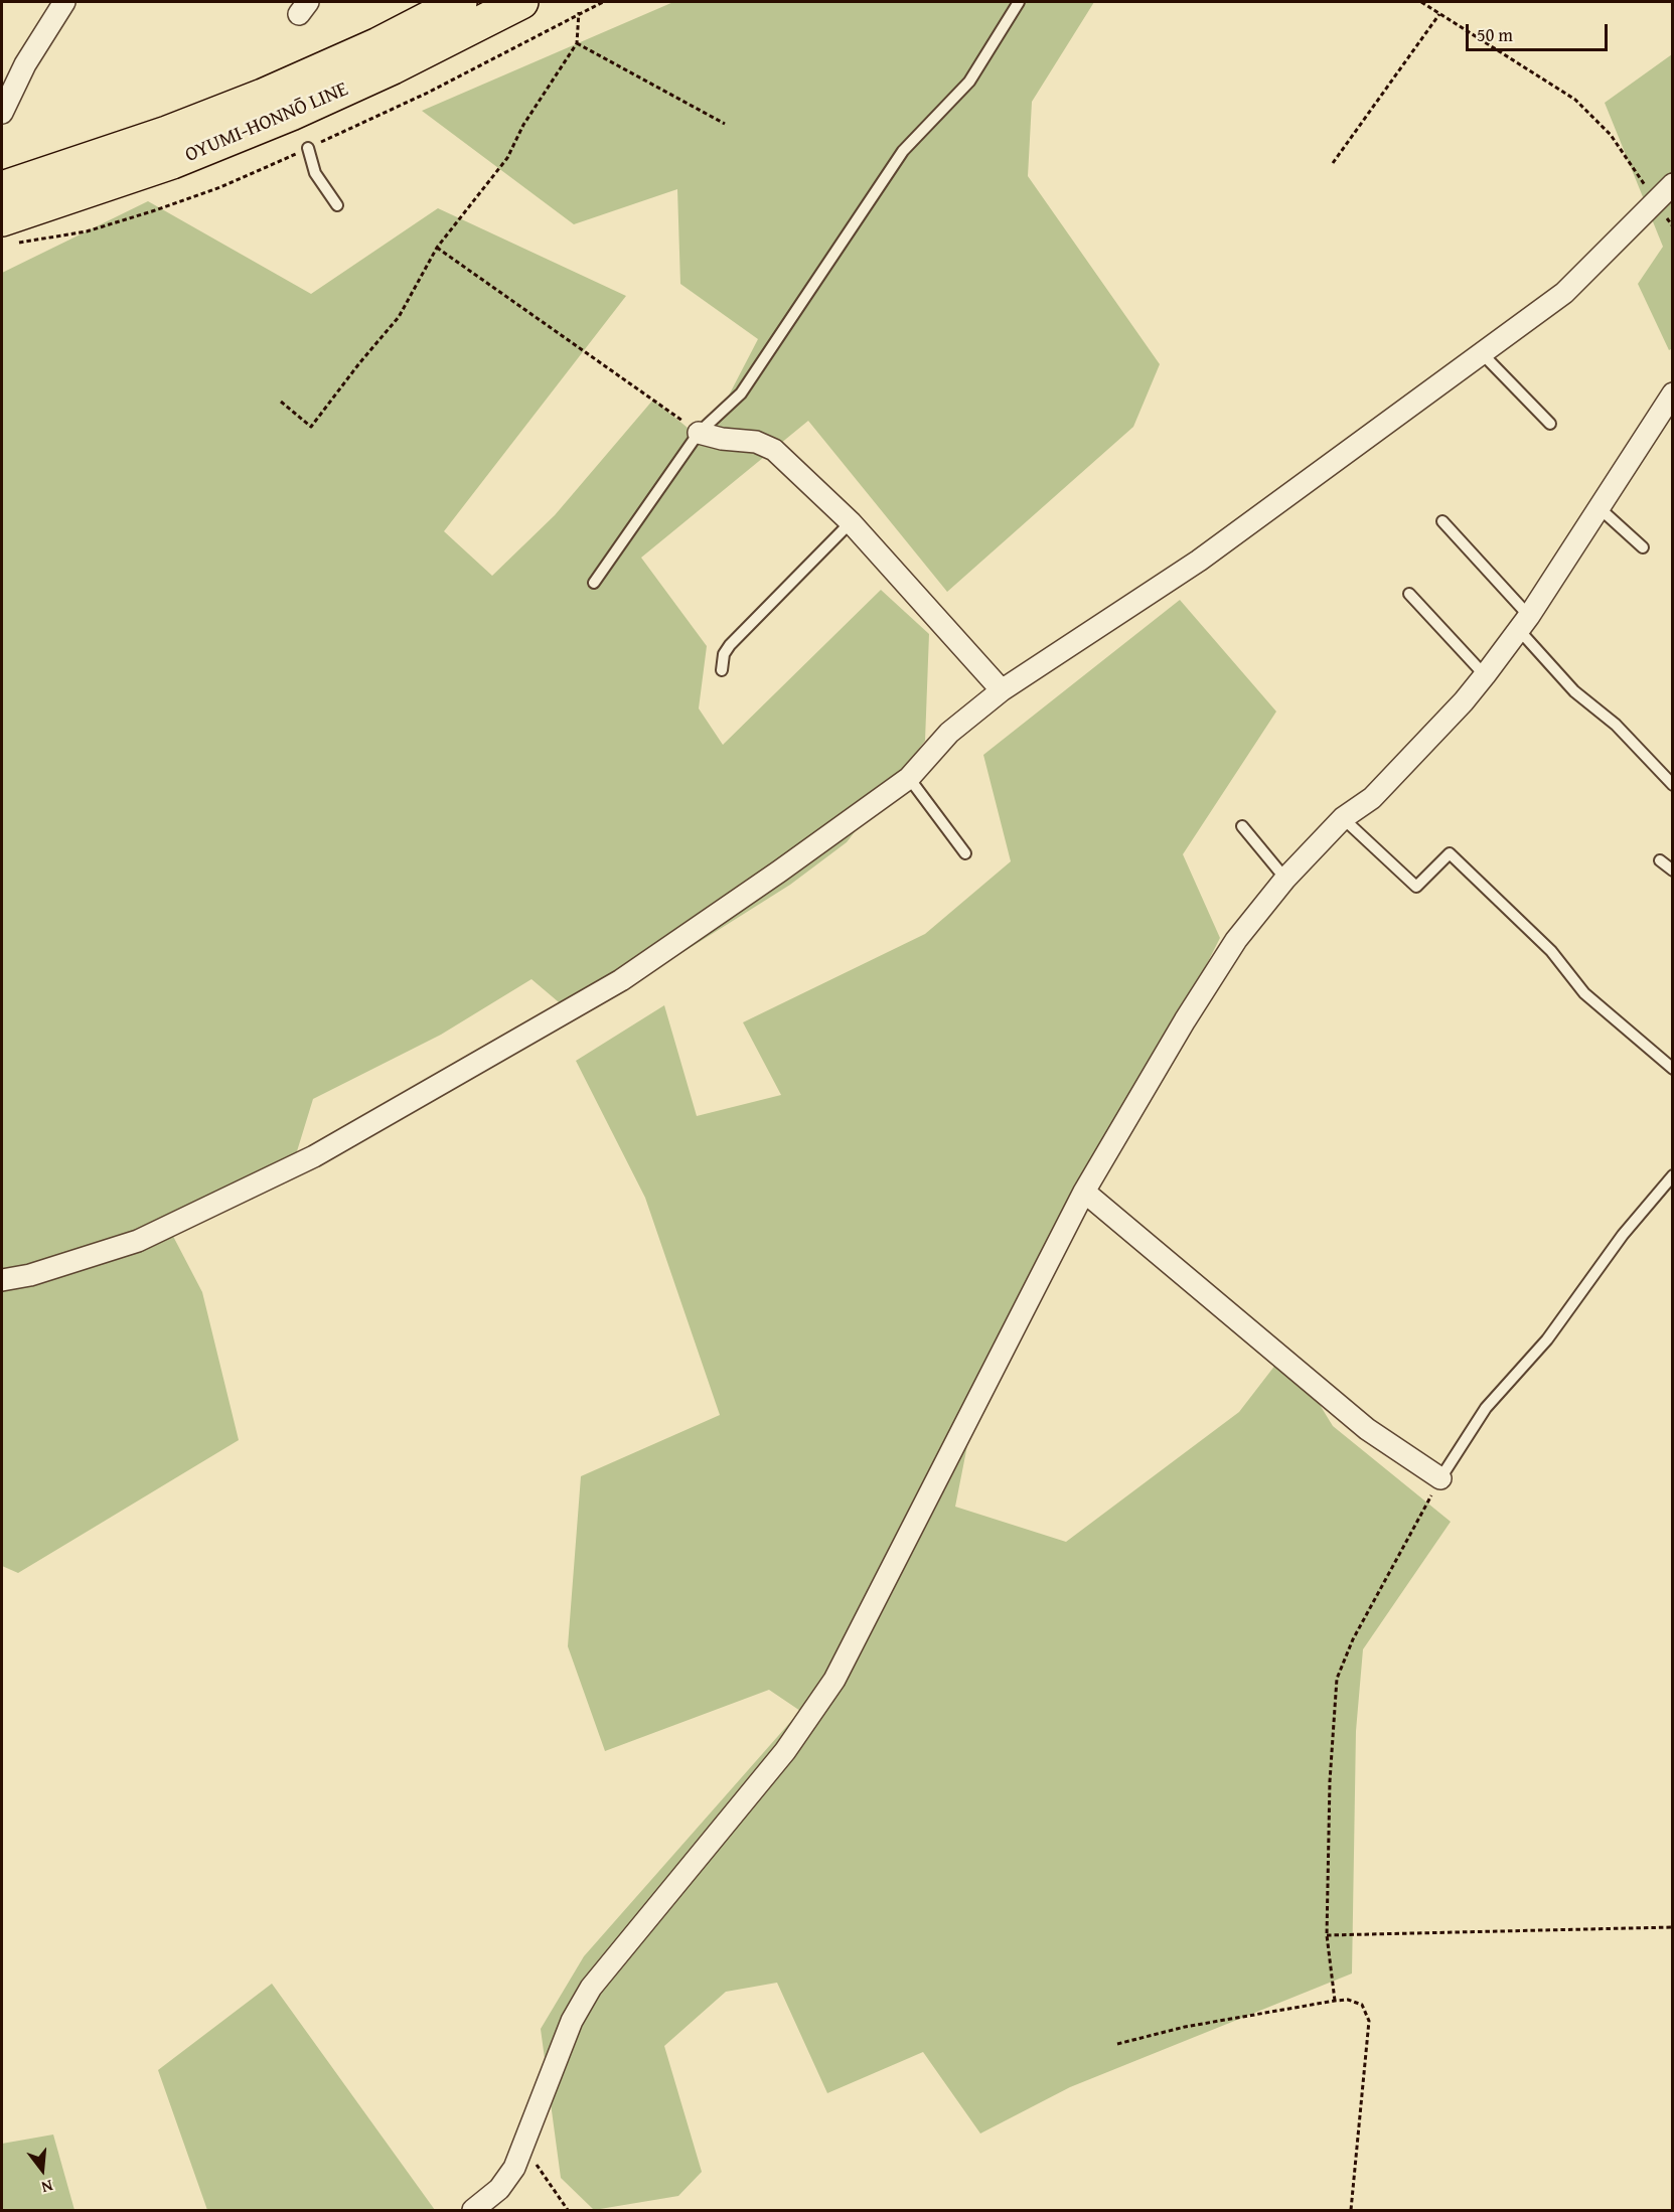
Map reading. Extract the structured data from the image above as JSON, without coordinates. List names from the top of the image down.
{
  "streets": {
    "main road": ["OYUMI-HONNŌ LINE"]
  },
  "scale_bar": "50 m",
  "north": "bottom"
}
